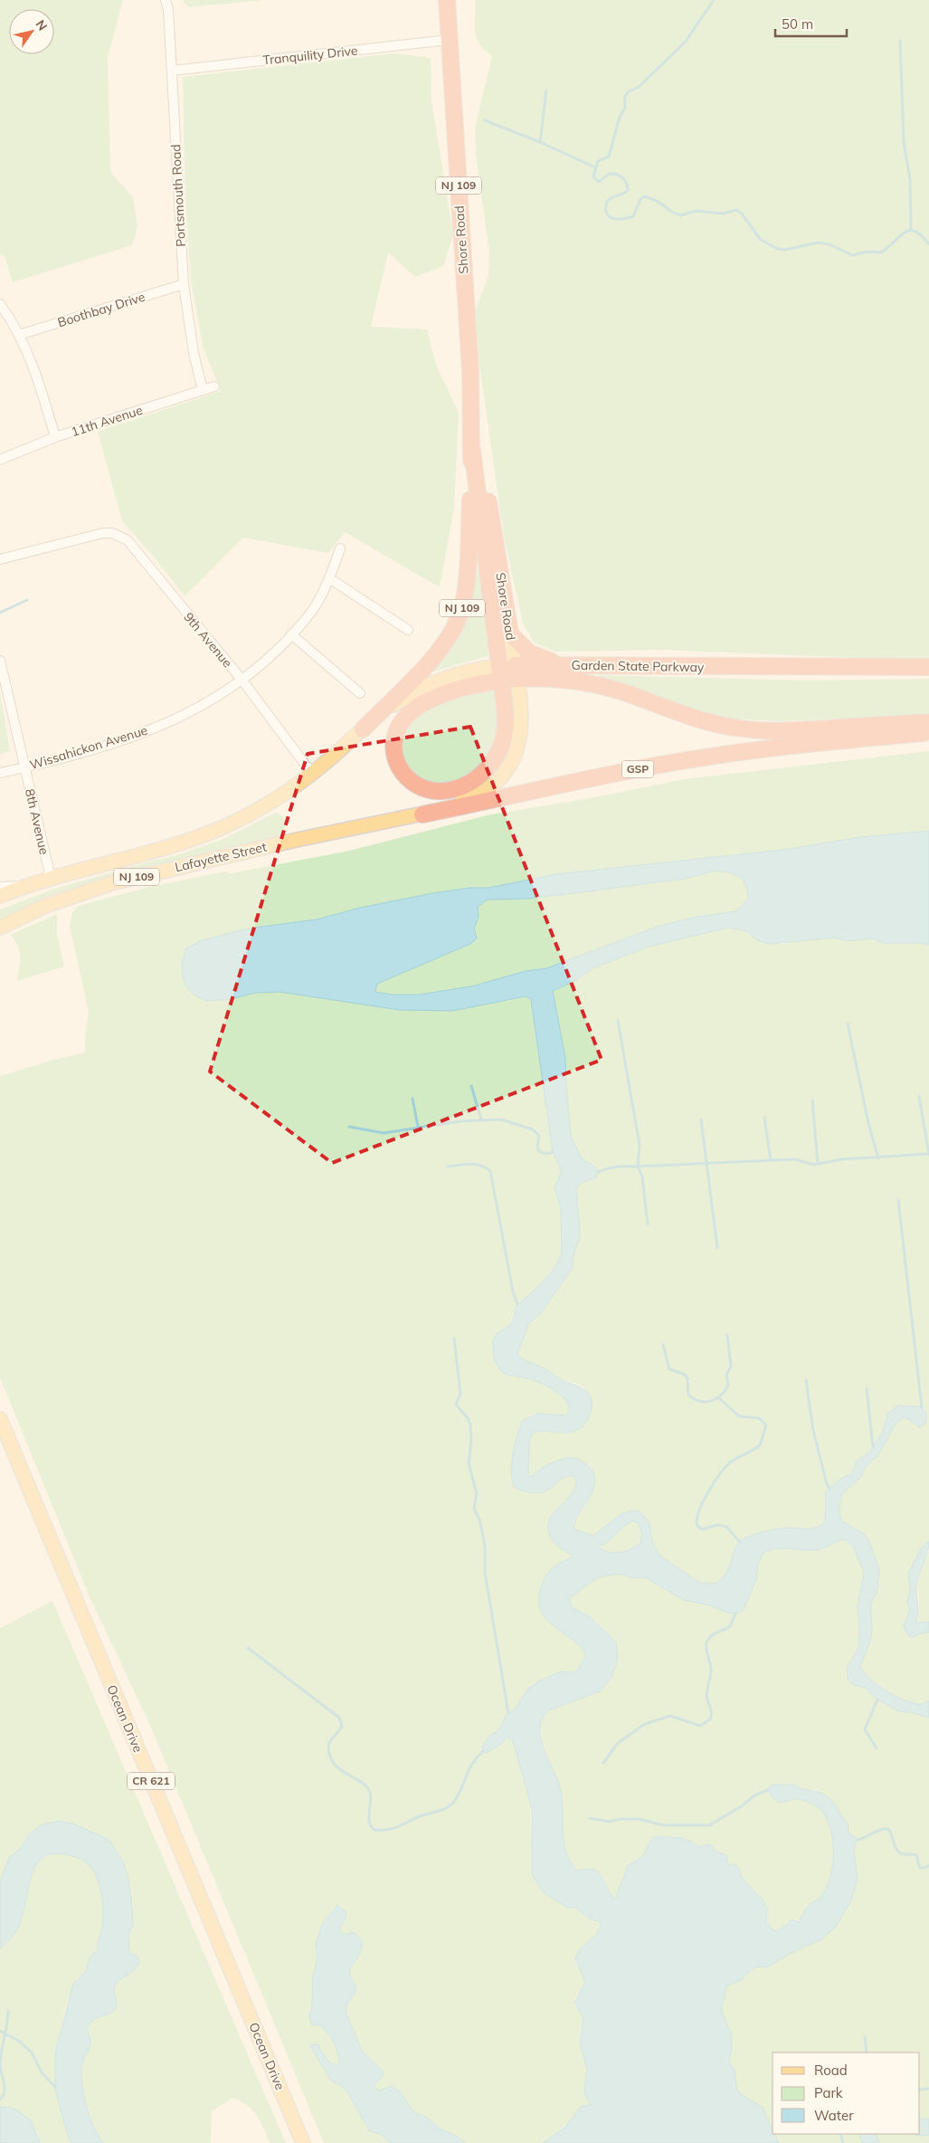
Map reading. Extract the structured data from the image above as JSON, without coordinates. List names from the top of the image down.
{
  "streets": {
    "highway": [
      "NJ 109",
      "Shore Road",
      "Garden State Parkway",
      "GSP"
    ],
    "main road": ["Lafayette Street", "Ocean Drive", "CR 621"],
    "street": [
      "Tranquility Drive",
      "Portsmouth Road",
      "Boothbay Drive",
      "11th Avenue",
      "9th Avenue",
      "Wissahickon Avenue",
      "8th Avenue"
    ]
  },
  "crossings": [
    ["Tranquility Drive", "Portsmouth Road"],
    ["Tranquility Drive", "Shore Road"],
    ["NJ 109", "Shore Road"],
    ["NJ 109", "Garden State Parkway"],
    ["NJ 109", "GSP"],
    ["NJ 109", "Lafayette Street"],
    ["Portsmouth Road", "Boothbay Drive"],
    ["Portsmouth Road", "11th Avenue"],
    ["Shore Road", "Garden State Parkway"],
    ["9th Avenue", "Wissahickon Avenue"],
    ["9th Avenue", "Lafayette Street"],
    ["Wissahickon Avenue", "8th Avenue"],
    ["GSP", "Lafayette Street"],
    ["8th Avenue", "Lafayette Street"]
  ],
  "legend": ["Road", "Park", "Water"],
  "scale_bar": "50 m",
  "north": "top right"
}
